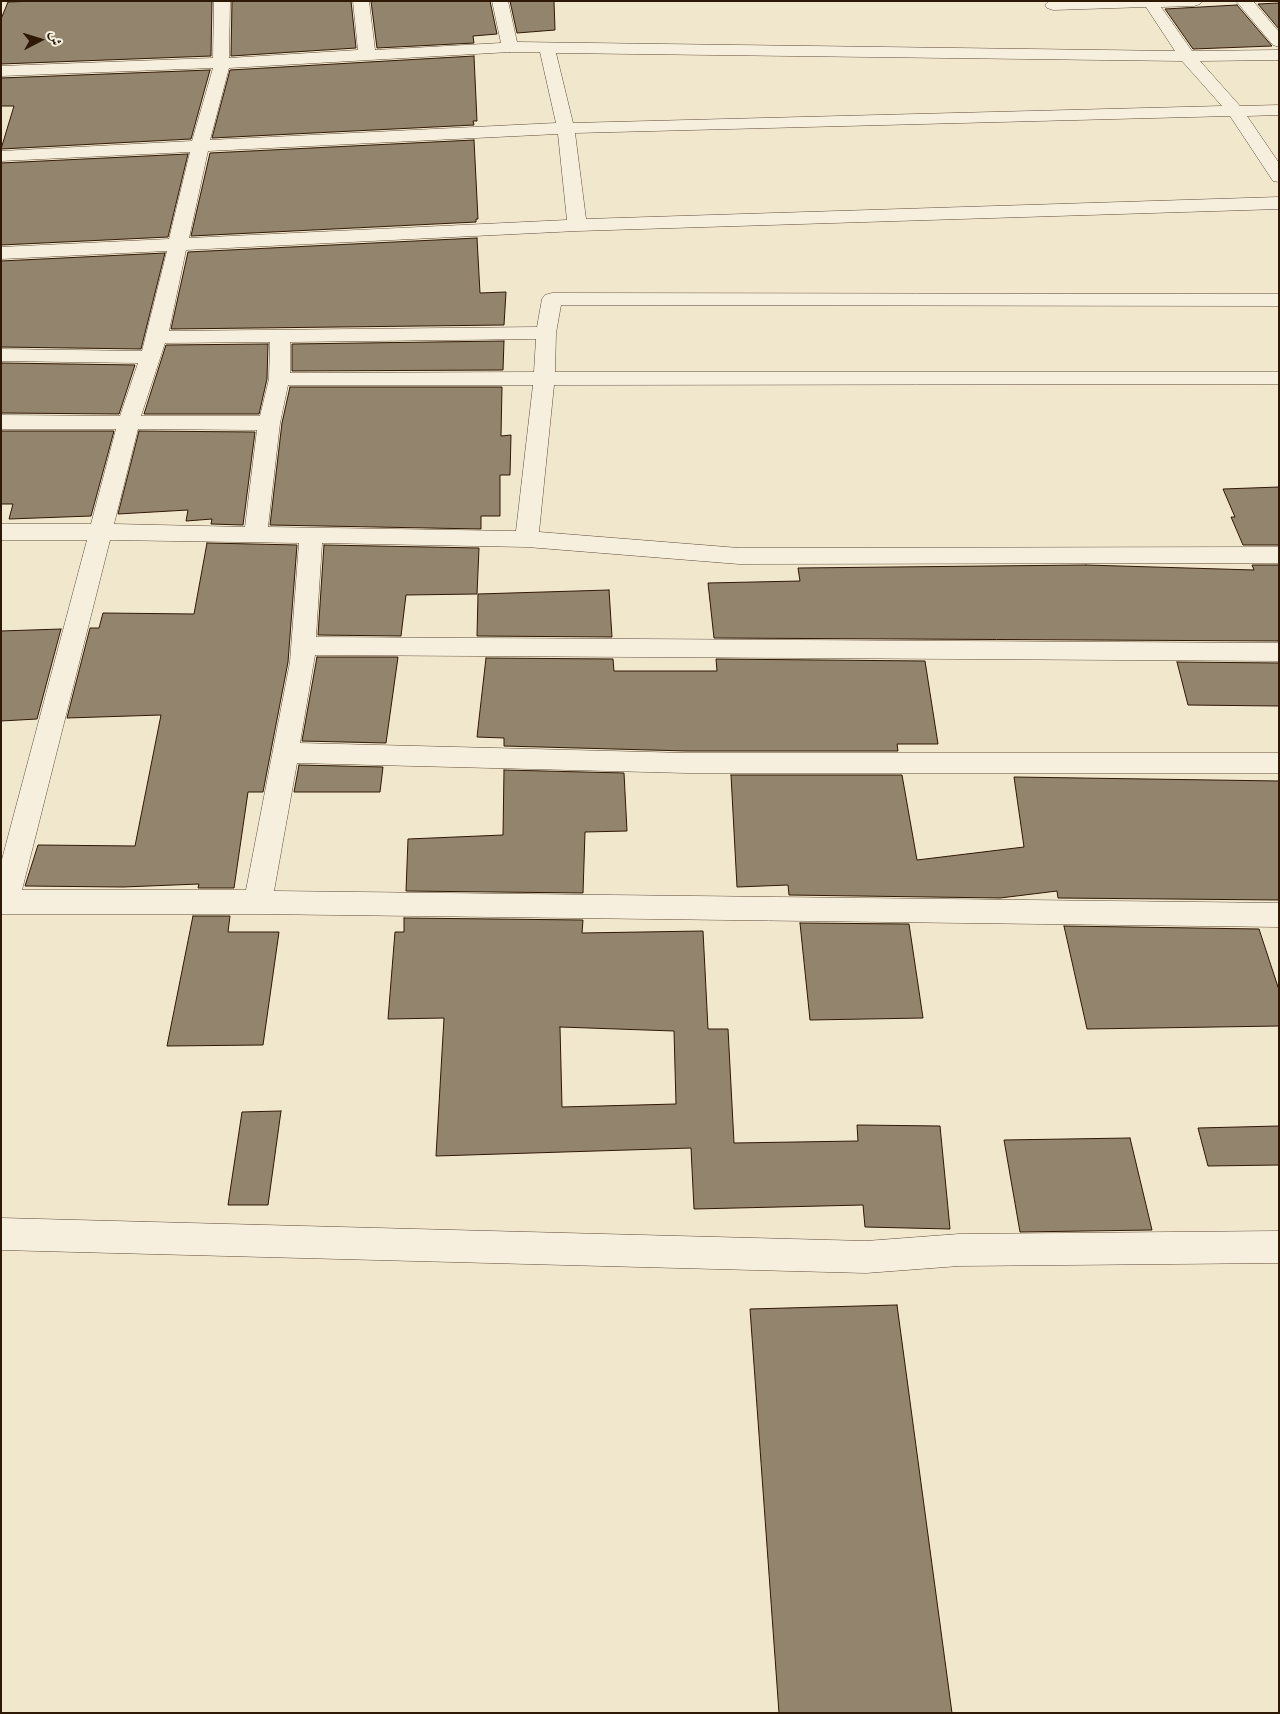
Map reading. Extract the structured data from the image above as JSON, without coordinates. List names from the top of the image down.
{
  "north": "right"
}
